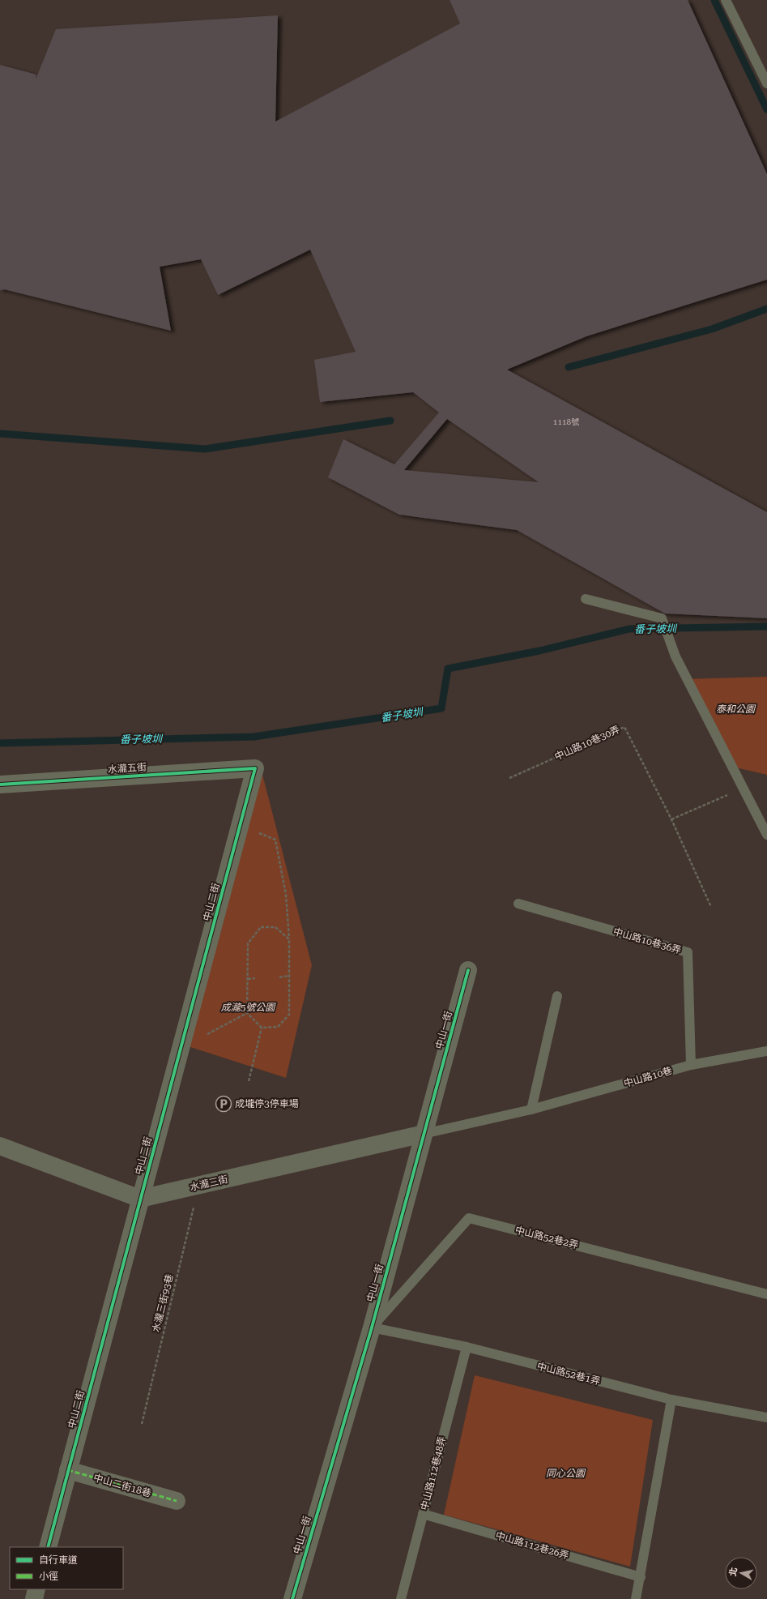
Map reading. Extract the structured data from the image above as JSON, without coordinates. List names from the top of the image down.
{
  "streets": {
    "street": [
      "水瀧五街",
      "中山二街",
      "中山一街",
      "水瀧三街",
      "中山二街18巷"
    ],
    "lane": [
      "中山路10巷36弄",
      "中山路10巷",
      "中山路52巷2弄",
      "中山路52巷1弄",
      "中山路112巷48弄",
      "中山路112巷26弄"
    ],
    "path": ["中山路10巷30弄", "水瀧三街93巷"]
  },
  "crossings": [
    ["水瀧五街", "中山二街"],
    ["中山二街", "水瀧三街"],
    ["中山二街", "中山二街18巷"],
    ["中山路10巷36弄", "中山路10巷"],
    ["中山一街", "中山路10巷"],
    ["中山一街", "水瀧三街"],
    ["中山一街", "中山路52巷2弄"],
    ["中山一街", "中山路52巷1弄"],
    ["中山路10巷", "水瀧三街"],
    ["水瀧三街", "水瀧三街93巷"],
    ["中山路52巷2弄", "中山路52巷1弄"],
    ["中山路52巷1弄", "中山路112巷48弄"],
    ["中山路112巷48弄", "中山路112巷26弄"]
  ],
  "water": ["番子坡圳"],
  "parks": ["泰和公園", "成瀧5號公園", "同心公園"],
  "places": {
    "parking": ["成壠停3停車場"]
  },
  "house_numbers": ["1118號"],
  "legend": ["自行車道", "小徑"],
  "north": "left"
}
